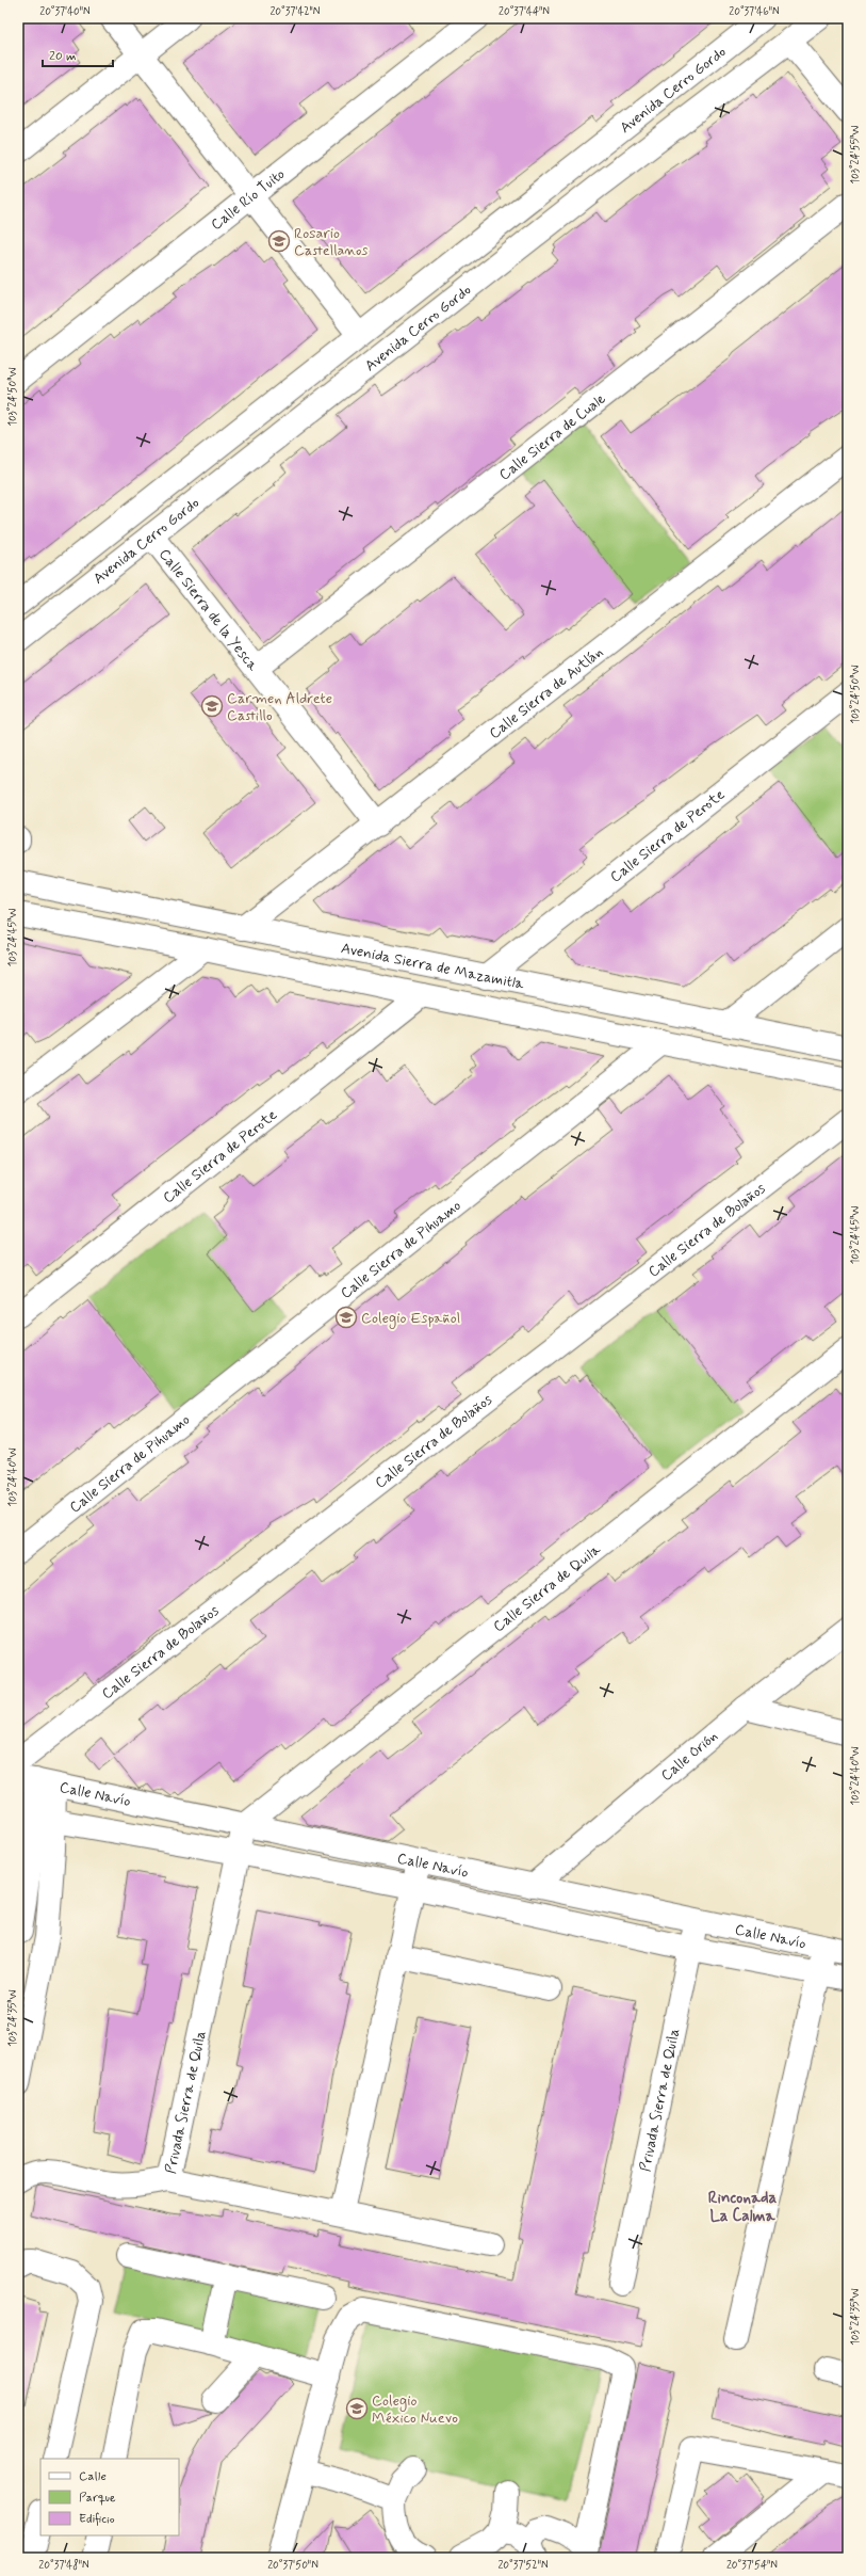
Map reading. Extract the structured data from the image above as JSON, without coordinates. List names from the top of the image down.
{
  "streets": {
    "street": [
      "Avenida Cerro Gordo",
      "Calle Río Tuito",
      "Calle Sierra de Cuale",
      "Calle Sierra de la Yesca",
      "Calle Sierra de Autlán",
      "Calle Sierra de Perote",
      "Avenida Sierra de Mazamitla",
      "Calle Sierra de Bolaños",
      "Calle Sierra de Pihuamo",
      "Calle Sierra de Quila",
      "Calle Orión",
      "Calle Navío",
      "Privada Sierra de Quila"
    ]
  },
  "crossings": [
    ["Avenida Cerro Gordo", "Calle Sierra de la Yesca"],
    ["Calle Sierra de Cuale", "Calle Sierra de la Yesca"],
    ["Calle Sierra de la Yesca", "Calle Sierra de Autlán"],
    ["Calle Sierra de Autlán", "Avenida Sierra de Mazamitla"],
    ["Calle Sierra de Perote", "Avenida Sierra de Mazamitla"],
    ["Avenida Sierra de Mazamitla", "Calle Sierra de Pihuamo"],
    ["Calle Sierra de Quila", "Calle Navío"],
    ["Calle Sierra de Quila", "Privada Sierra de Quila"],
    ["Calle Orión", "Calle Navío"],
    ["Calle Navío", "Privada Sierra de Quila"]
  ],
  "districts": ["Rinconada La Calma"],
  "places": {
    "school or university": [
      "Rosario Castellanos",
      "Carmen Aldrete Castillo",
      "Colegio Español",
      "Colegio México Nuevo"
    ]
  },
  "legend": ["Calle", "Parque", "Edificio"],
  "scale_bar": "20 m",
  "coordinates": [
    "20°37'40\"N",
    "20°37'42\"N",
    "20°37'44\"N",
    "20°37'46\"N",
    "103°24'55\"W",
    "103°24'50\"W",
    "103°24'45\"W",
    "103°24'40\"W",
    "103°24'35\"W",
    "20°37'48\"N",
    "20°37'50\"N",
    "20°37'52\"N",
    "20°37'54\"N"
  ]
}
